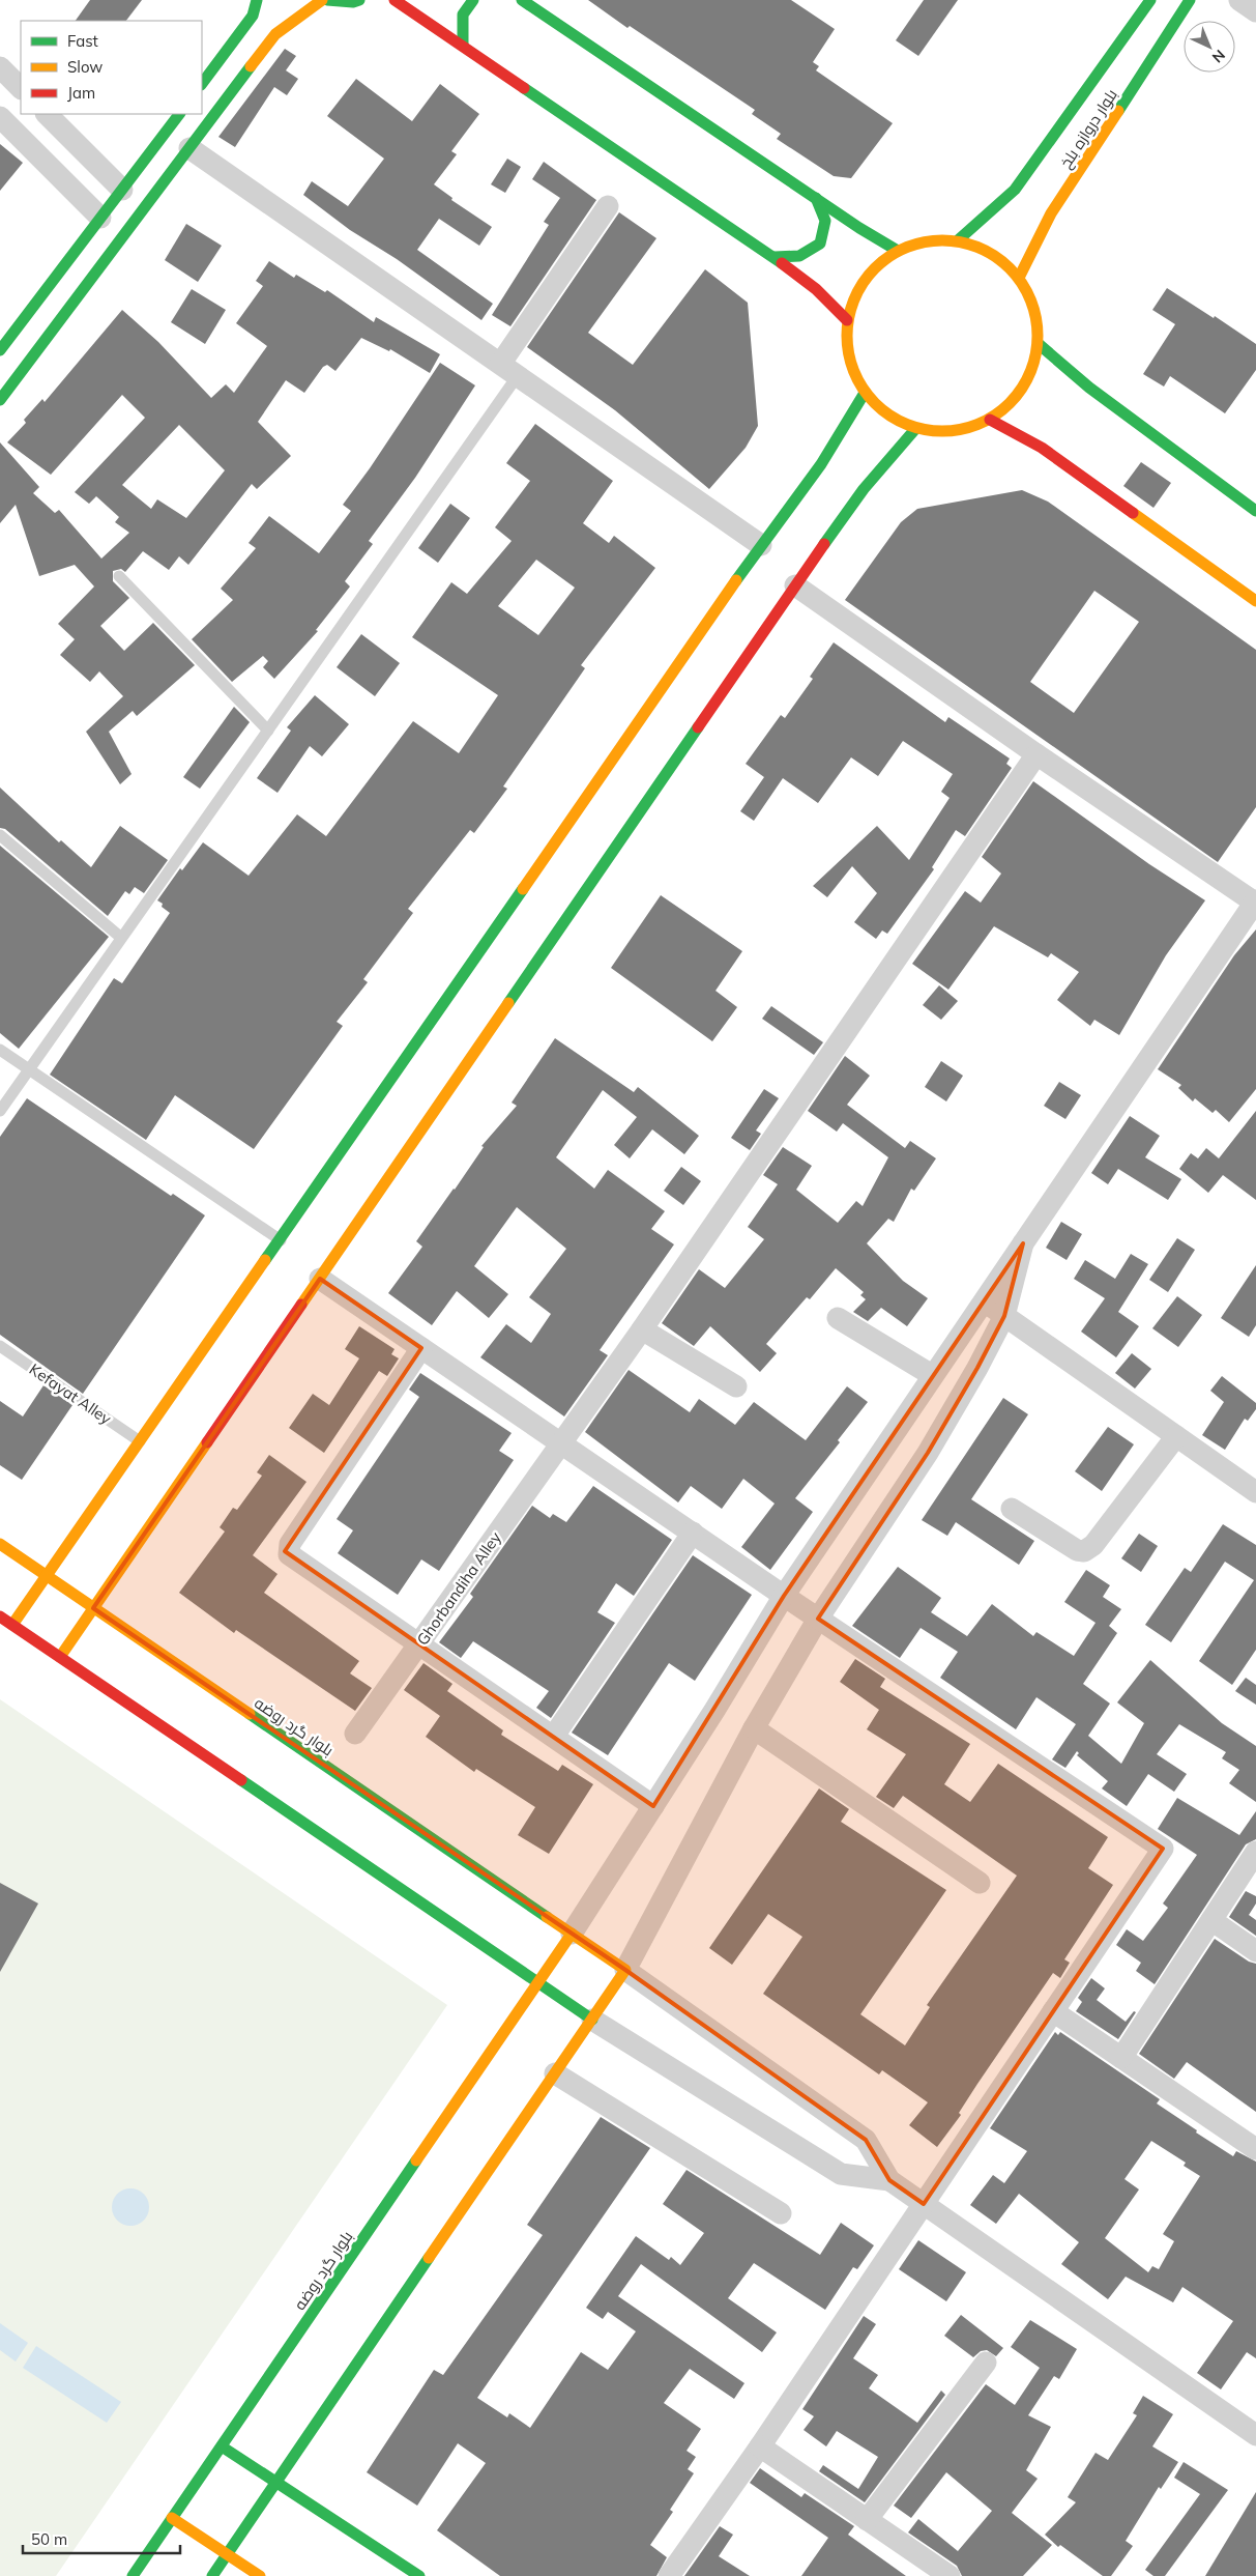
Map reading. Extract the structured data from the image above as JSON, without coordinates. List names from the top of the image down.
{
  "streets": {
    "main road": ["بلوار دروازه بلخ", "بلوار گرد روضه"],
    "street": ["Ghorbandiha Alley"],
    "lane": ["Kefayat Alley"]
  },
  "legend": ["Fast", "Slow", "Jam"],
  "scale_bar": "50 m",
  "north": "bottom right"
}
